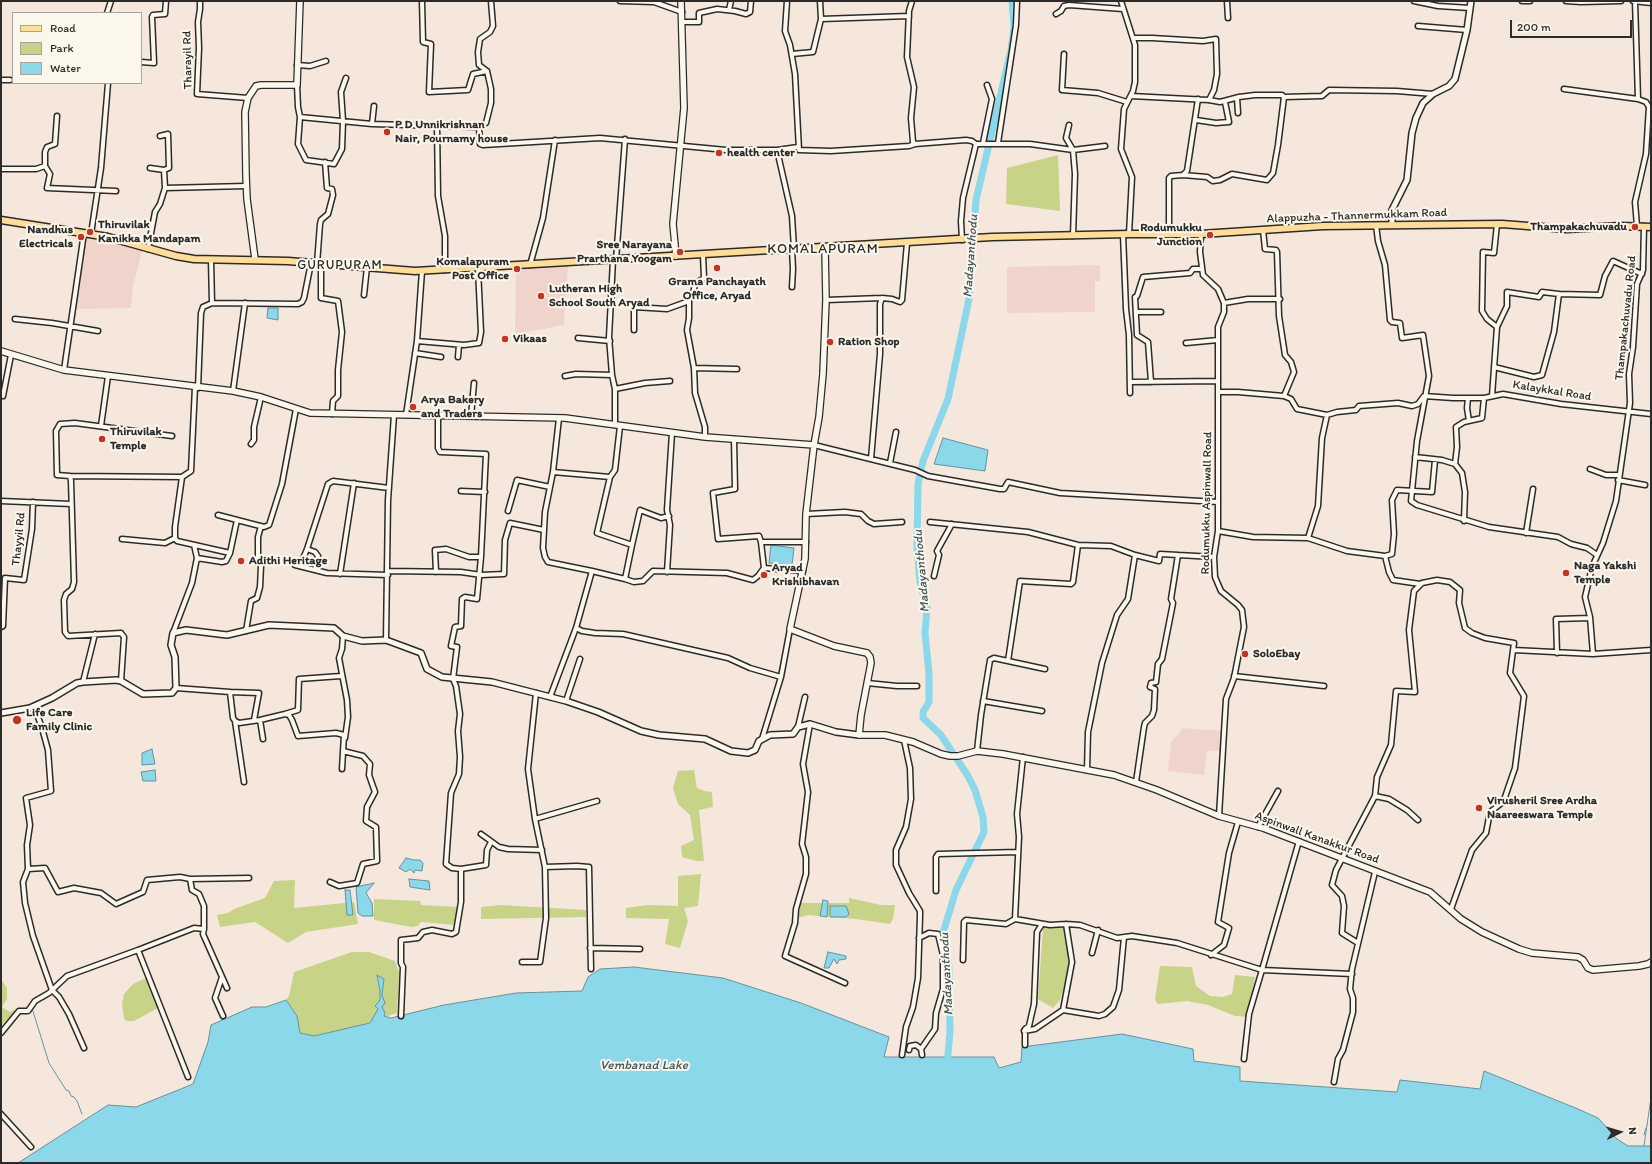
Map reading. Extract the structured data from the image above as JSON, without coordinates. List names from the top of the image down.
{
  "streets": {
    "main road": ["Alappuzha - Thannermukkam Road", "Aspinwall Kanakkur Road"],
    "street": [
      "Tharayil Rd",
      "Thampakachuvadu Road",
      "Kalaykkal Road",
      "Rodumukku Aspinwall Road",
      "Thayyil Rd"
    ]
  },
  "crossings": [
    ["Alappuzha - Thannermukkam Road", "Thampakachuvadu Road"],
    ["Thampakachuvadu Road", "Kalaykkal Road"],
    ["Rodumukku Aspinwall Road", "Aspinwall Kanakkur Road"]
  ],
  "districts": ["KOMALAPURAM", "GURUPURAM"],
  "water": ["Madayanthodu", "Vembanad Lake"],
  "places": [
    "P D Unnikrishnan Nair, Pournamy house",
    "health center",
    "Thampakachuvadu",
    "Thiruvilak Kanikka Mandapam",
    "Rodumukku Junction",
    "Nandhus Electricals",
    "Sree Narayana Prarthana Yoogam",
    "Grama Panchayath Office, Aryad",
    "Komalapuram Post Office",
    "Lutheran High School South Aryad",
    "Vikaas",
    "Ration Shop",
    "Arya Bakery and Traders",
    "Thiruvilak Temple",
    "Adithi Heritage",
    "Naga Yakshi Temple",
    "Aryad Krishibhavan",
    "SoloEbay",
    "Life Care Family Clinic",
    "Virusheril Sree Ardha Naareeswara Temple"
  ],
  "legend": ["Road", "Park", "Water"],
  "scale_bar": "200 m",
  "north": "right"
}
